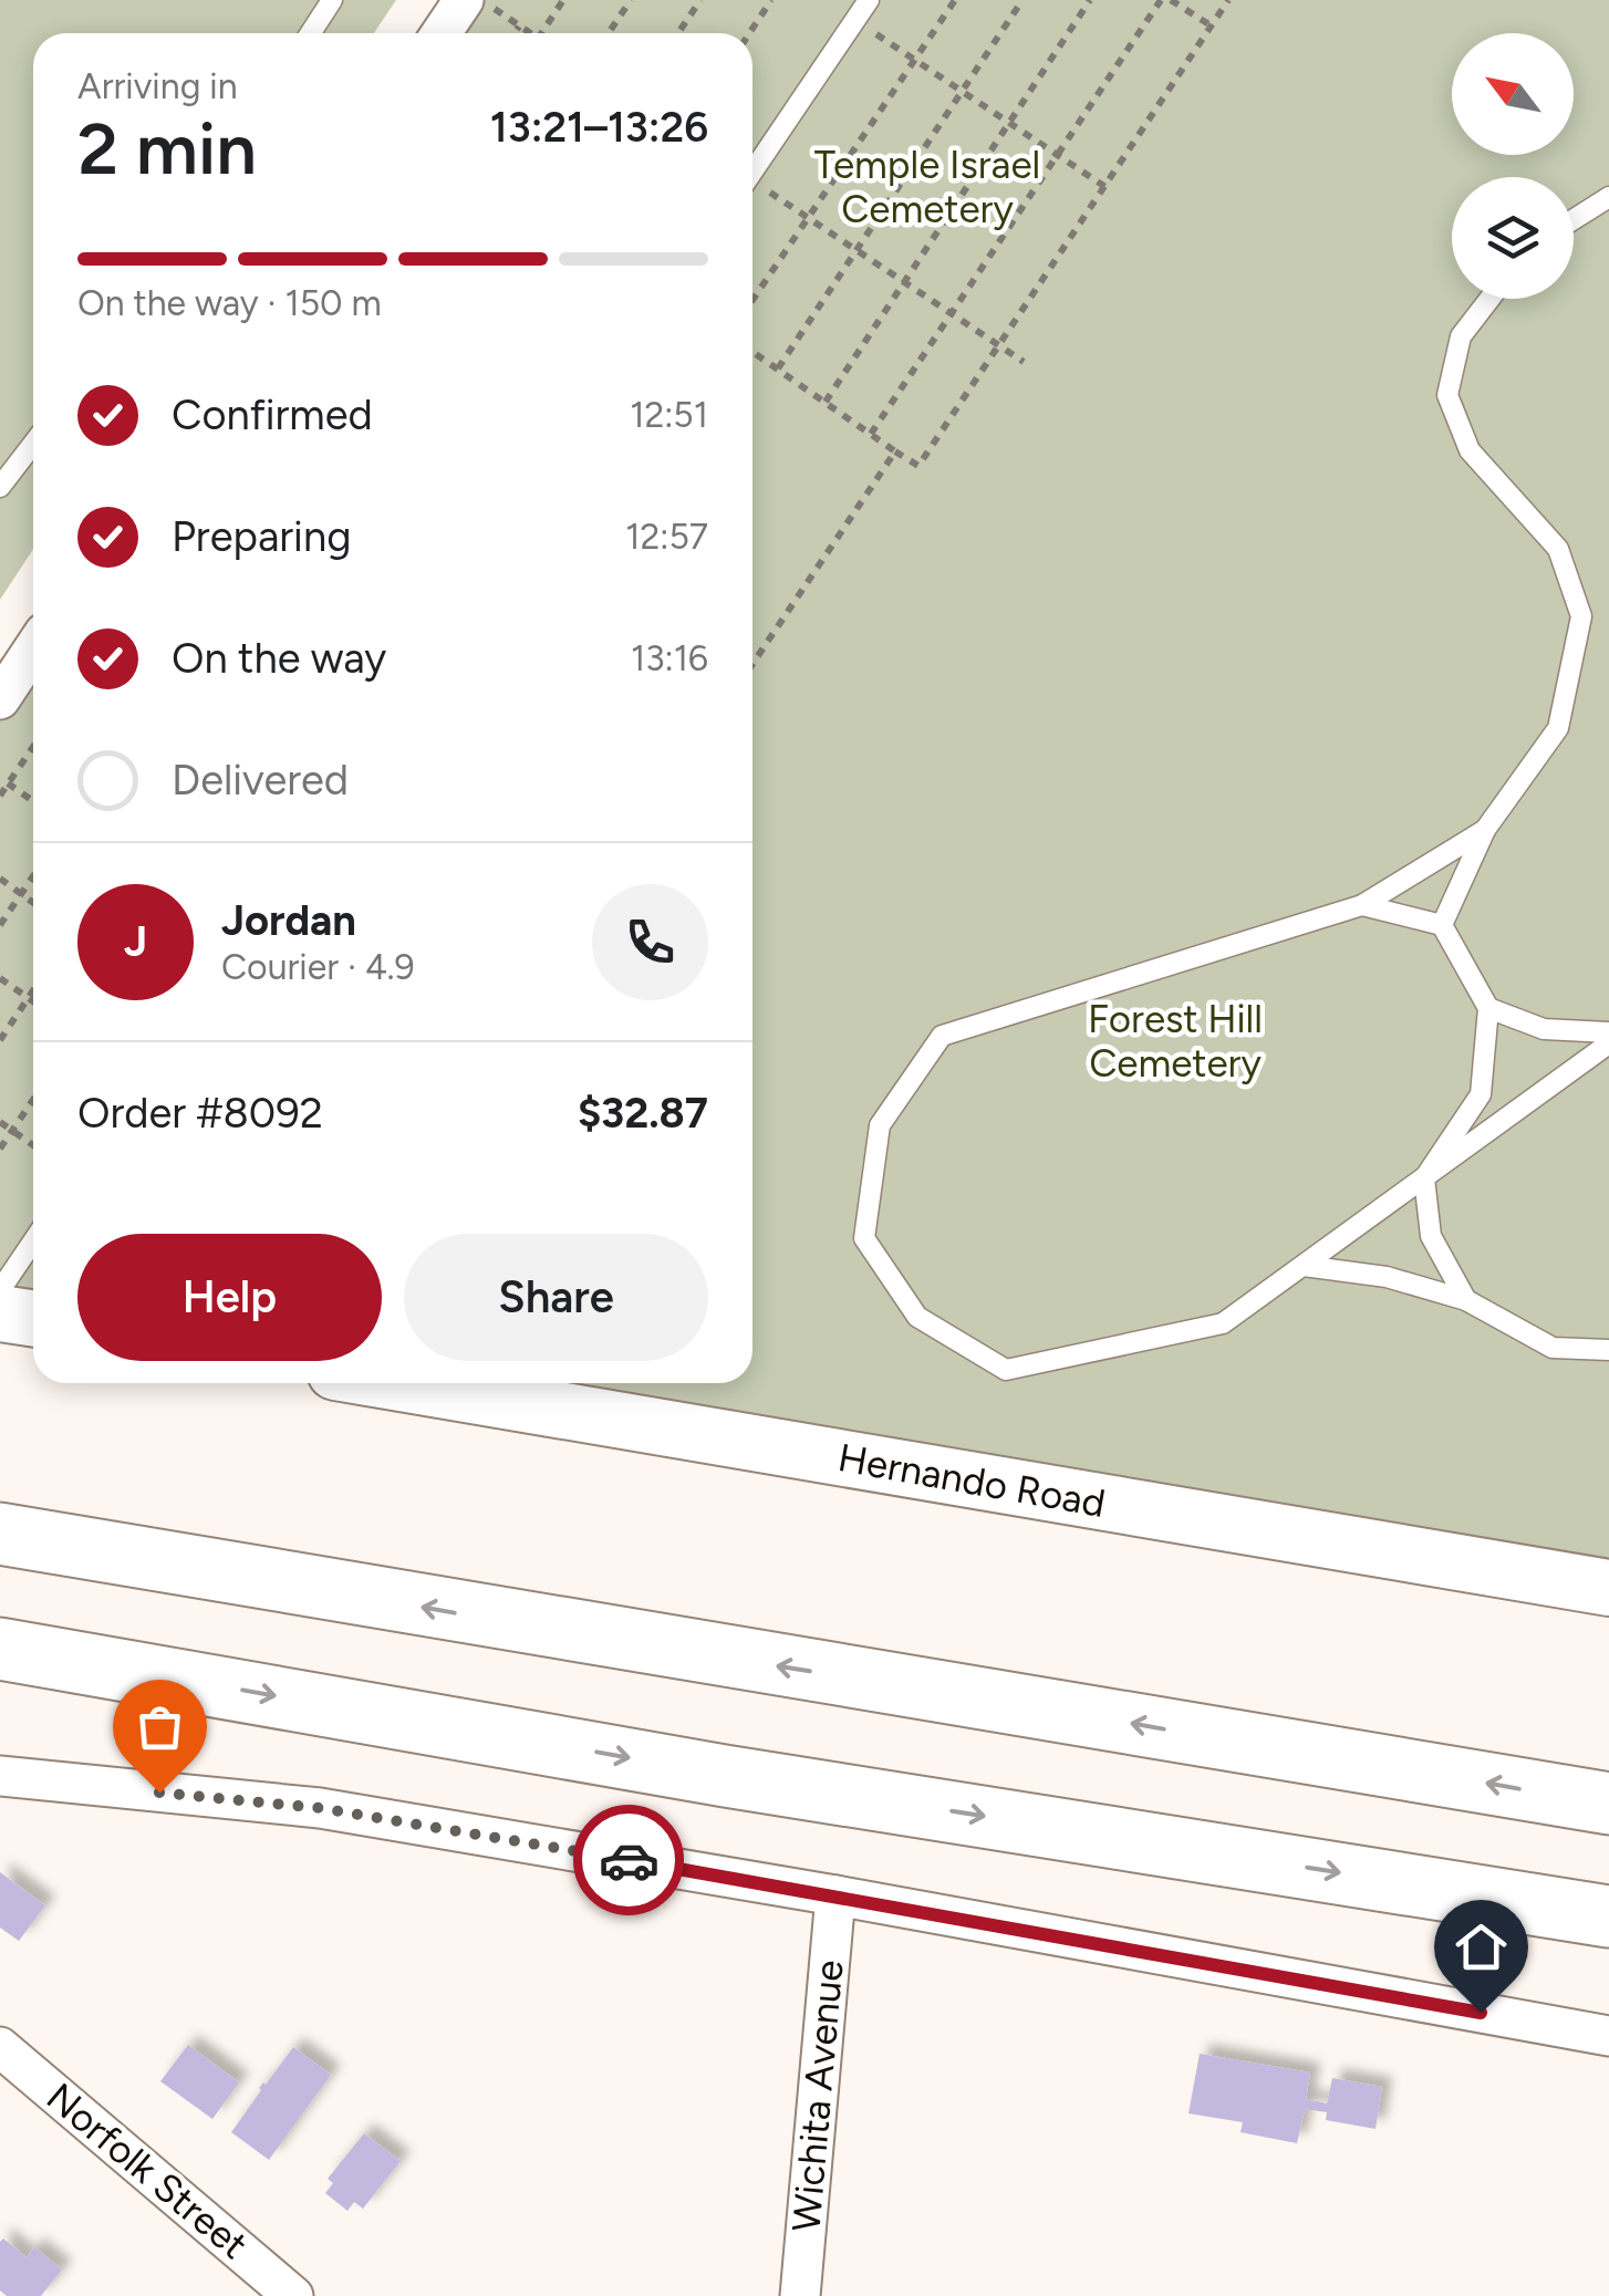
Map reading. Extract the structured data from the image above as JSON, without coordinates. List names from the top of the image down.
{
  "streets": {
    "street": ["Hernando Road", "Wichita Avenue", "Norfolk Street"]
  },
  "parks": ["Temple Israel Cemetery", "Forest Hill Cemetery"],
  "north": "top left",
  "page": {
    "heading": ["2 min", "Arriving in", "13:21–13:26"],
    "panel": [
      "Jordan",
      "Courier · 4.9",
      "Order #8092",
      "$32.87"
    ],
    "bar": "On the way · 150 m",
    "list": [
      ["Confirmed", "12:51"],
      ["Preparing", "12:57"],
      ["On the way", "13:16"],
      "Delivered"
    ],
    "round": "J",
    "buttons": ["Help", "Share"]
  }
}
